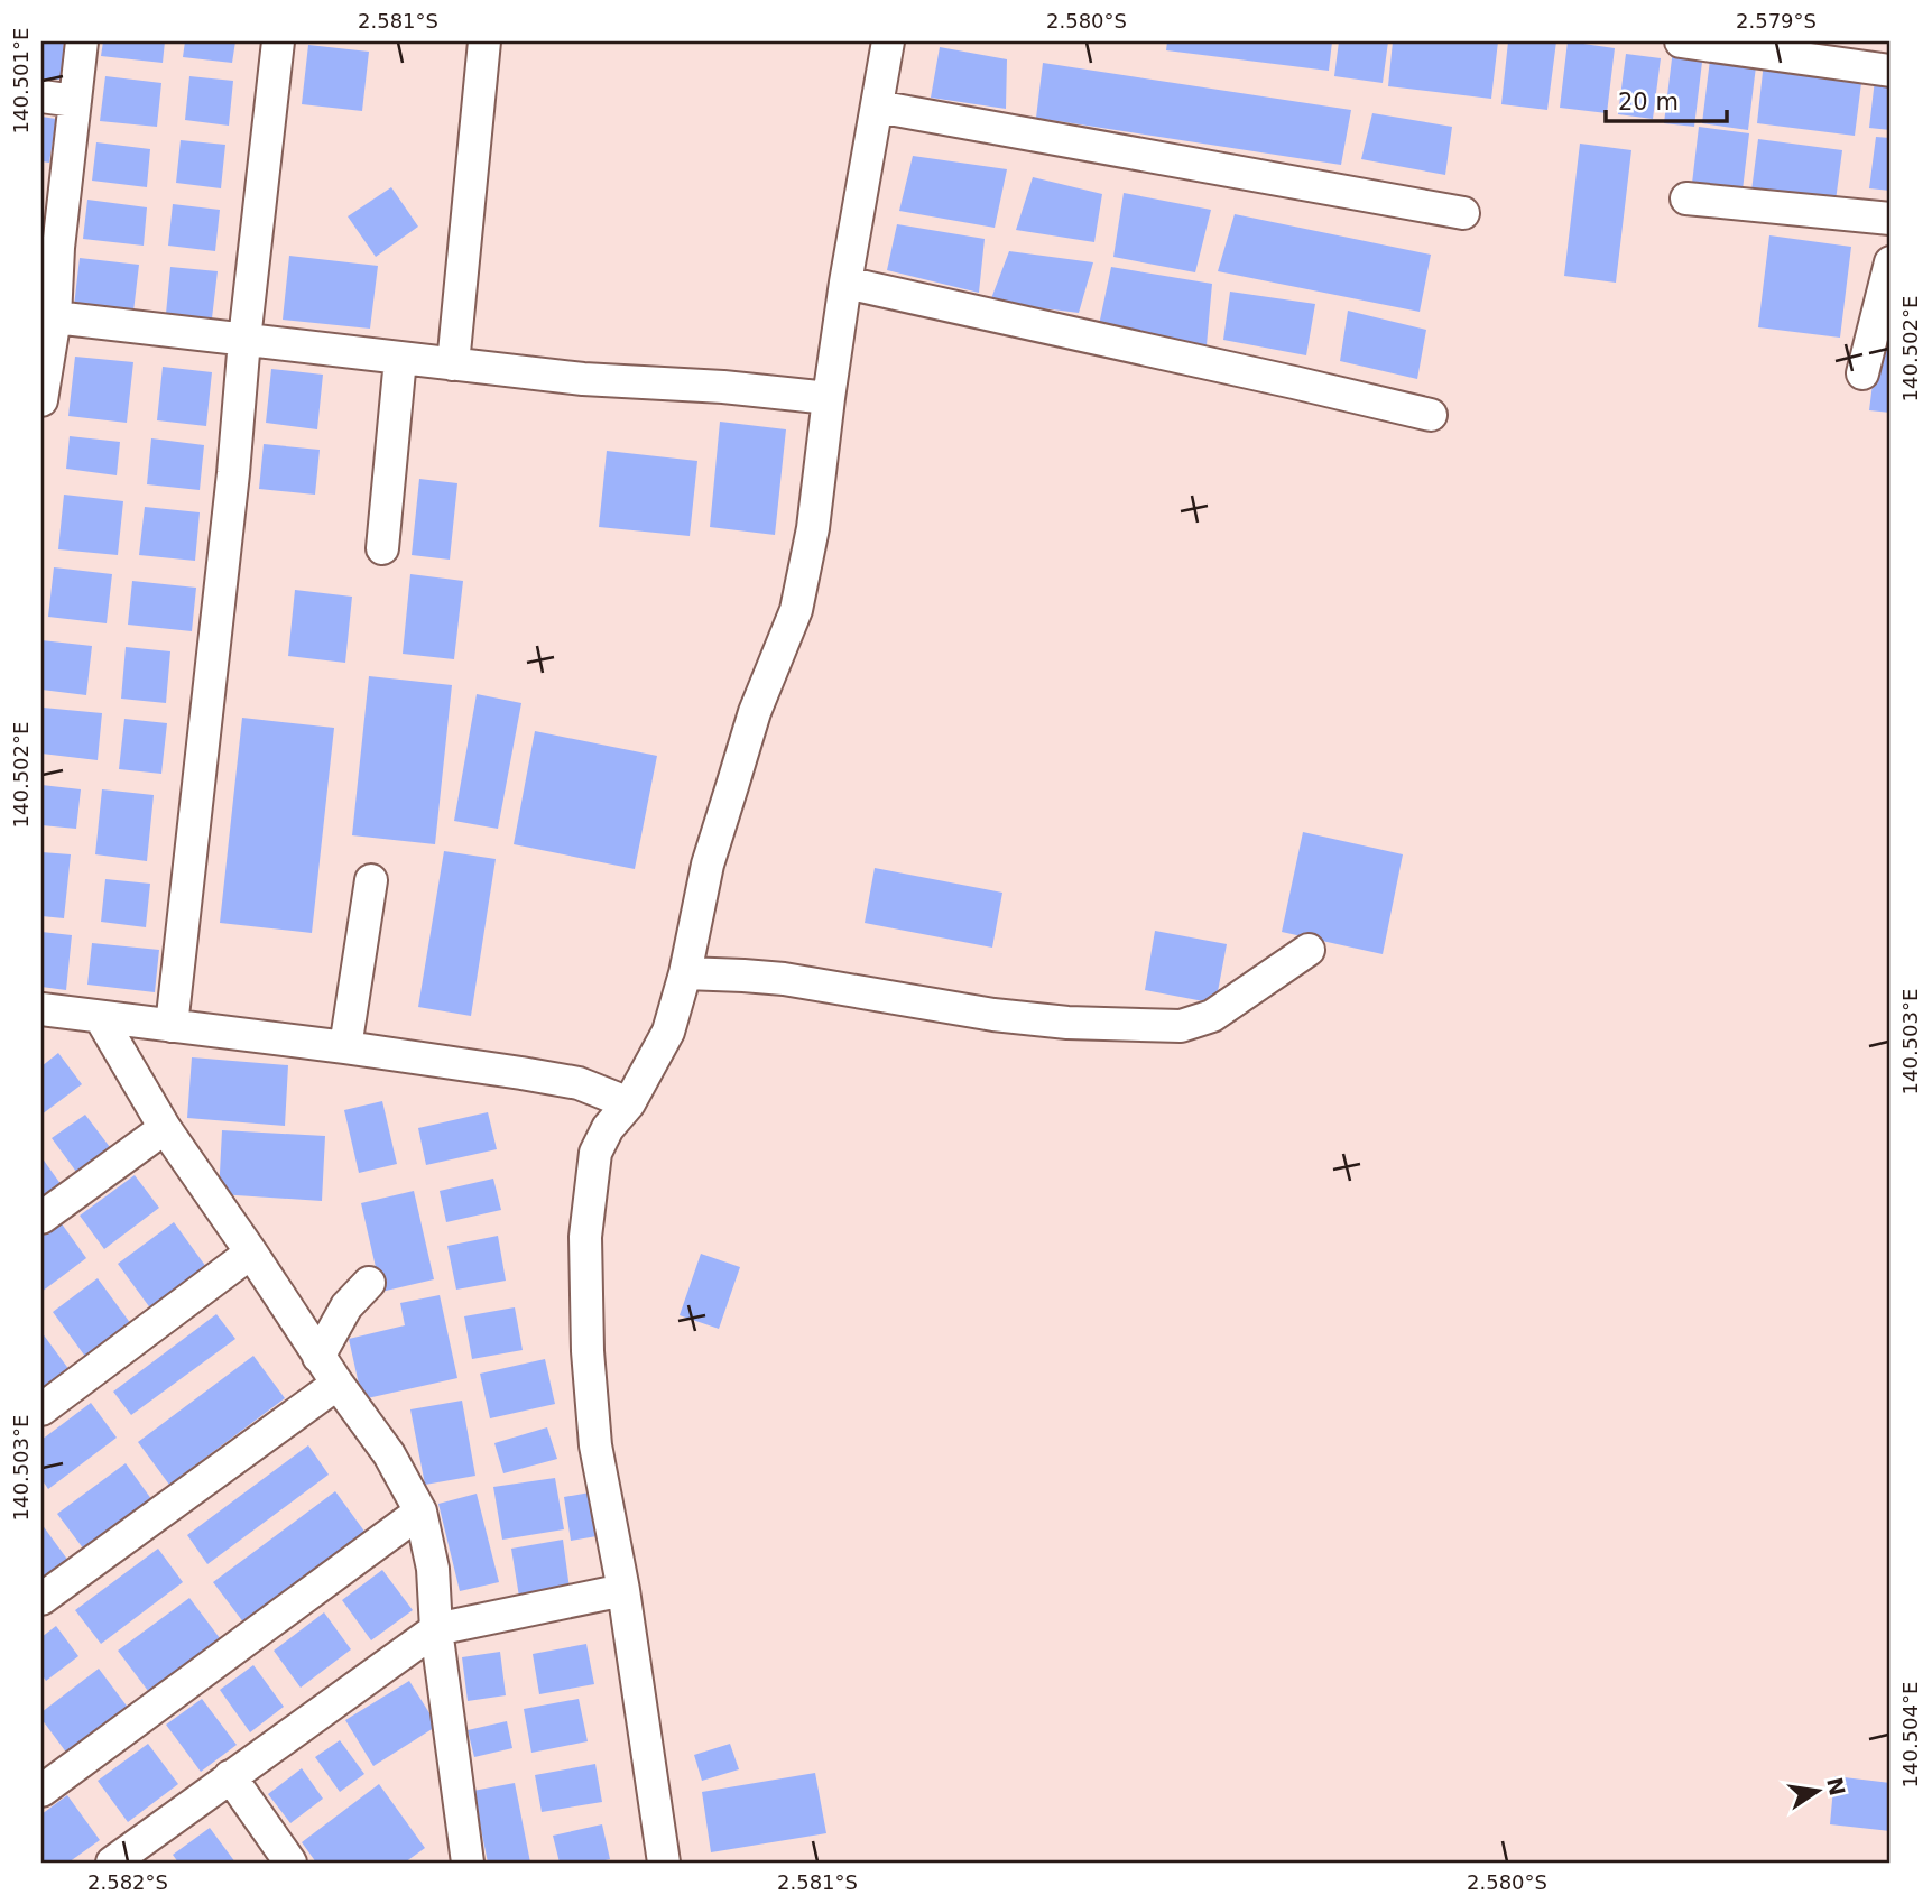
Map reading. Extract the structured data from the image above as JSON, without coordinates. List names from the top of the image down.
{
  "scale_bar": "20 m",
  "north": "right",
  "coordinates": [
    "2.581°S",
    "2.580°S",
    "2.579°S",
    "140.501°E",
    "140.502°E",
    "140.503°E",
    "140.504°E",
    "2.582°S"
  ]
}
